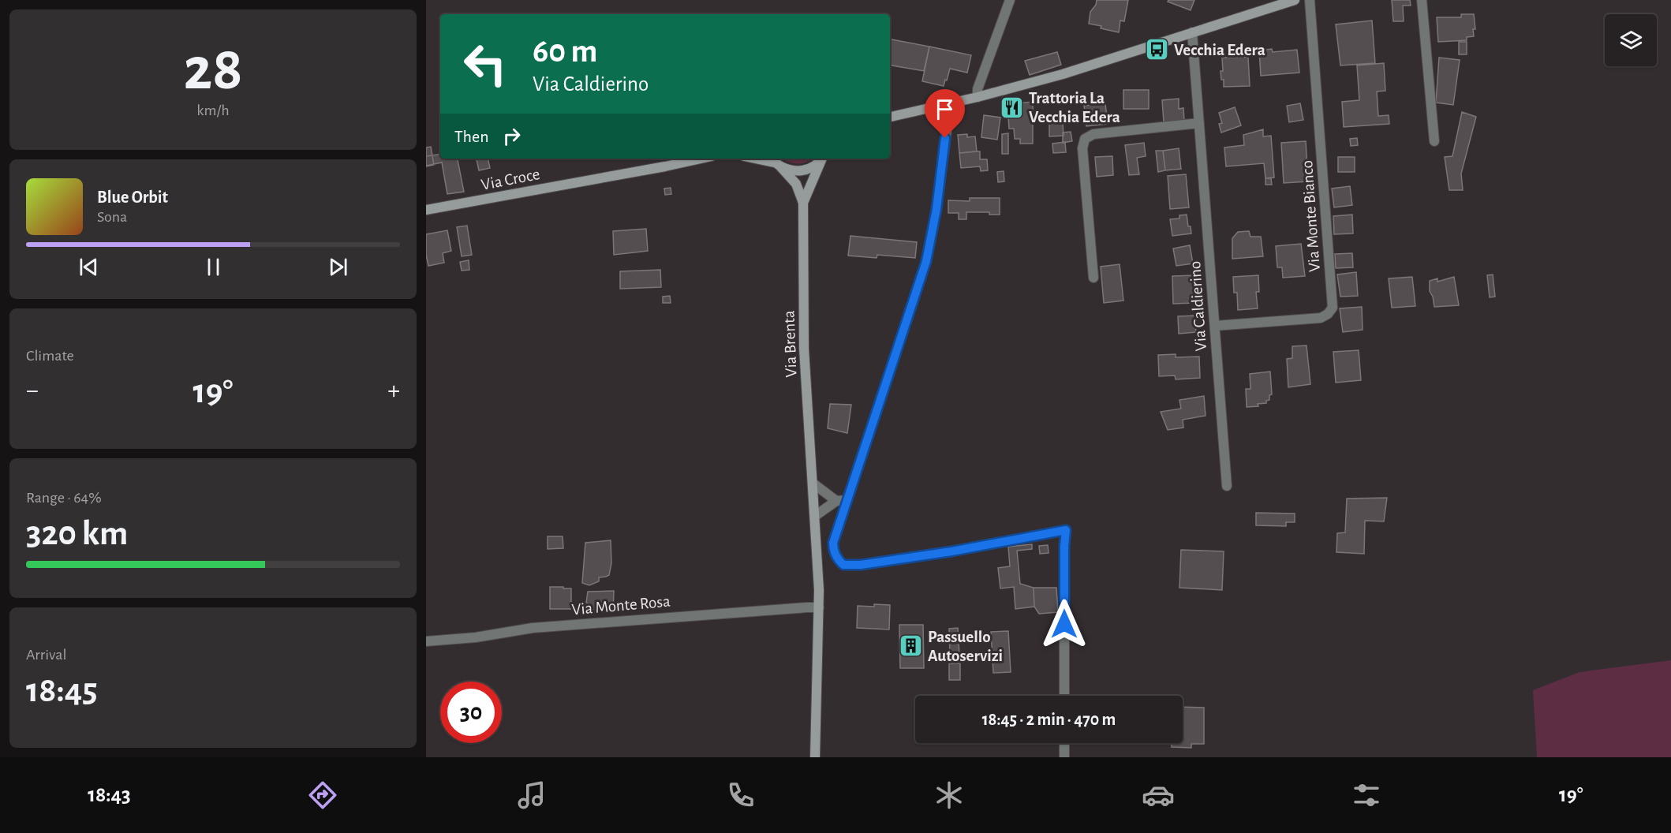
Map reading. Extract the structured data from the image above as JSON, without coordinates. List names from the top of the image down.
{
  "streets": {
    "main road": ["Via Croce", "Via Brenta"],
    "street": ["Via Monte Bianco", "Via Caldierino", "Via Monte Rosa"]
  },
  "crossings": [
    ["Via Monte Bianco", "Via Caldierino"],
    ["Via Brenta", "Via Monte Rosa"]
  ],
  "places": {
    "bus stop": ["Vecchia Edera"],
    "restaurant": ["Trattoria La Vecchia Edera"],
    "building": ["Passuello Autoservizi"]
  },
  "page": {
    "tile": [
      ["28", "km/h"],
      "Climate",
      ["Range · 64%", "320 km"],
      ["Arrival", "18:45"]
    ],
    "turn": ["60 m", "Via Caldierino"],
    "then": "Then",
    "song": ["Blue Orbit", "Sona"],
    "heat": ["−", "19°", "+"],
    "limit": "30",
    "trip": "18:45 · 2 min · 470 m",
    "tabs": ["18:43", "19°"]
  }
}
